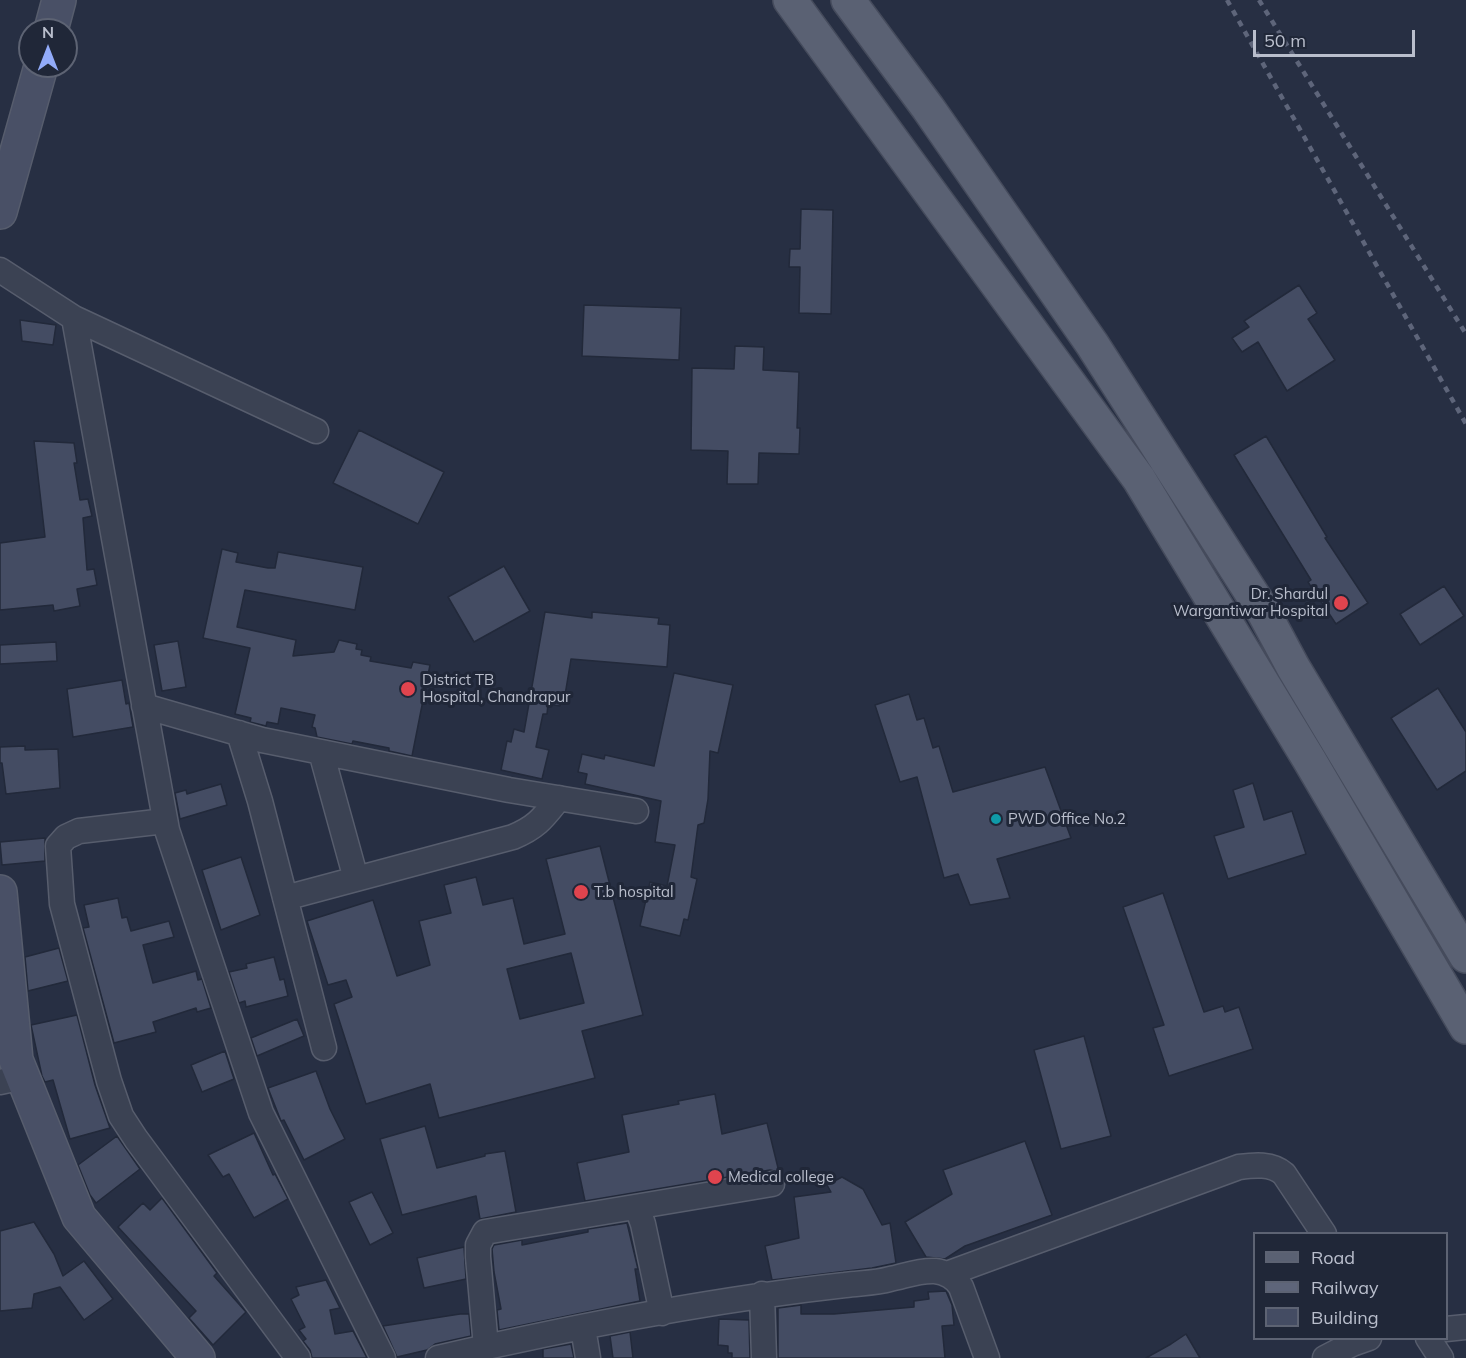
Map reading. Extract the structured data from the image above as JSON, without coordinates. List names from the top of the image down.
{
  "places": [
    "Dr. Shardul Wargantiwar Hospital",
    "District TB Hospital, Chandrapur",
    "PWD Office No.2",
    "T.b hospital",
    "Medical college"
  ],
  "legend": ["Road", "Railway", "Building"],
  "scale_bar": "50 m",
  "north": "top"
}
